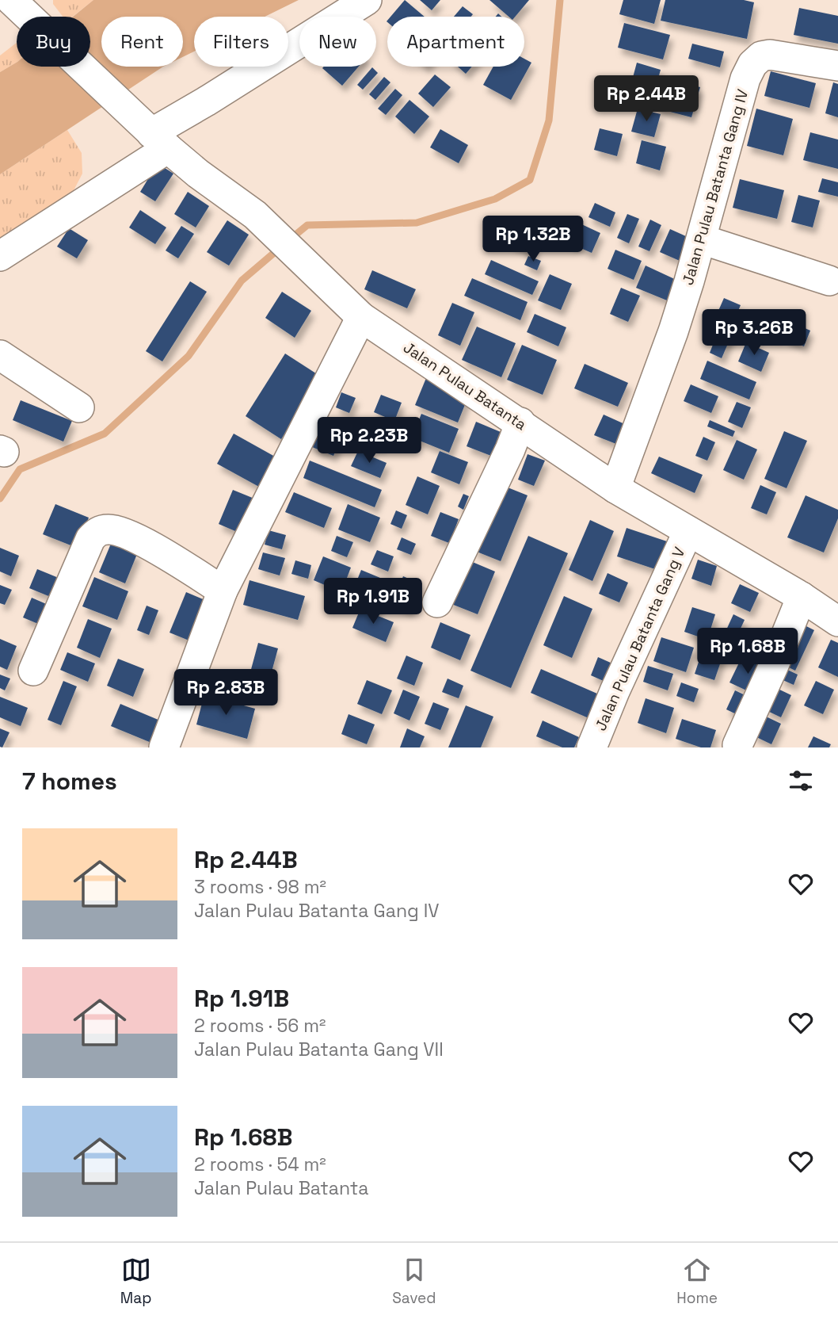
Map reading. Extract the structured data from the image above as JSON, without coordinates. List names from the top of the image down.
{
  "streets": {
    "street": ["Jalan Pulau Batanta Gang IV", "Jalan Pulau Batanta", "Jalan Pulau Batanta Gang V"]
  },
  "crossings": [
    ["Jalan Pulau Batanta Gang IV", "Jalan Pulau Batanta"],
    ["Jalan Pulau Batanta", "Jalan Pulau Batanta Gang V"]
  ],
  "page": {
    "chip": [
      "Buy",
      "Rent",
      "Filters",
      "New",
      "Apartment"
    ],
    "price": [
      "Rp 2.44B",
      "Rp 1.32B",
      "Rp 3.26B",
      "Rp 2.23B",
      "Rp 1.91B",
      "Rp 1.68B",
      "Rp 2.83B"
    ],
    "heading": "7 homes",
    "list": [
      {
        "name": "Rp 2.44B",
        "note": "3 rooms · 98 m² · Jalan Pulau Batanta Gang IV"
      },
      {
        "name": "Rp 1.91B",
        "note": "2 rooms · 56 m² · Jalan Pulau Batanta Gang VII"
      },
      {
        "name": "Rp 1.68B",
        "note": "2 rooms · 54 m² · Jalan Pulau Batanta"
      }
    ],
    "tabs": ["Map", "Saved", "Home"]
  }
}
